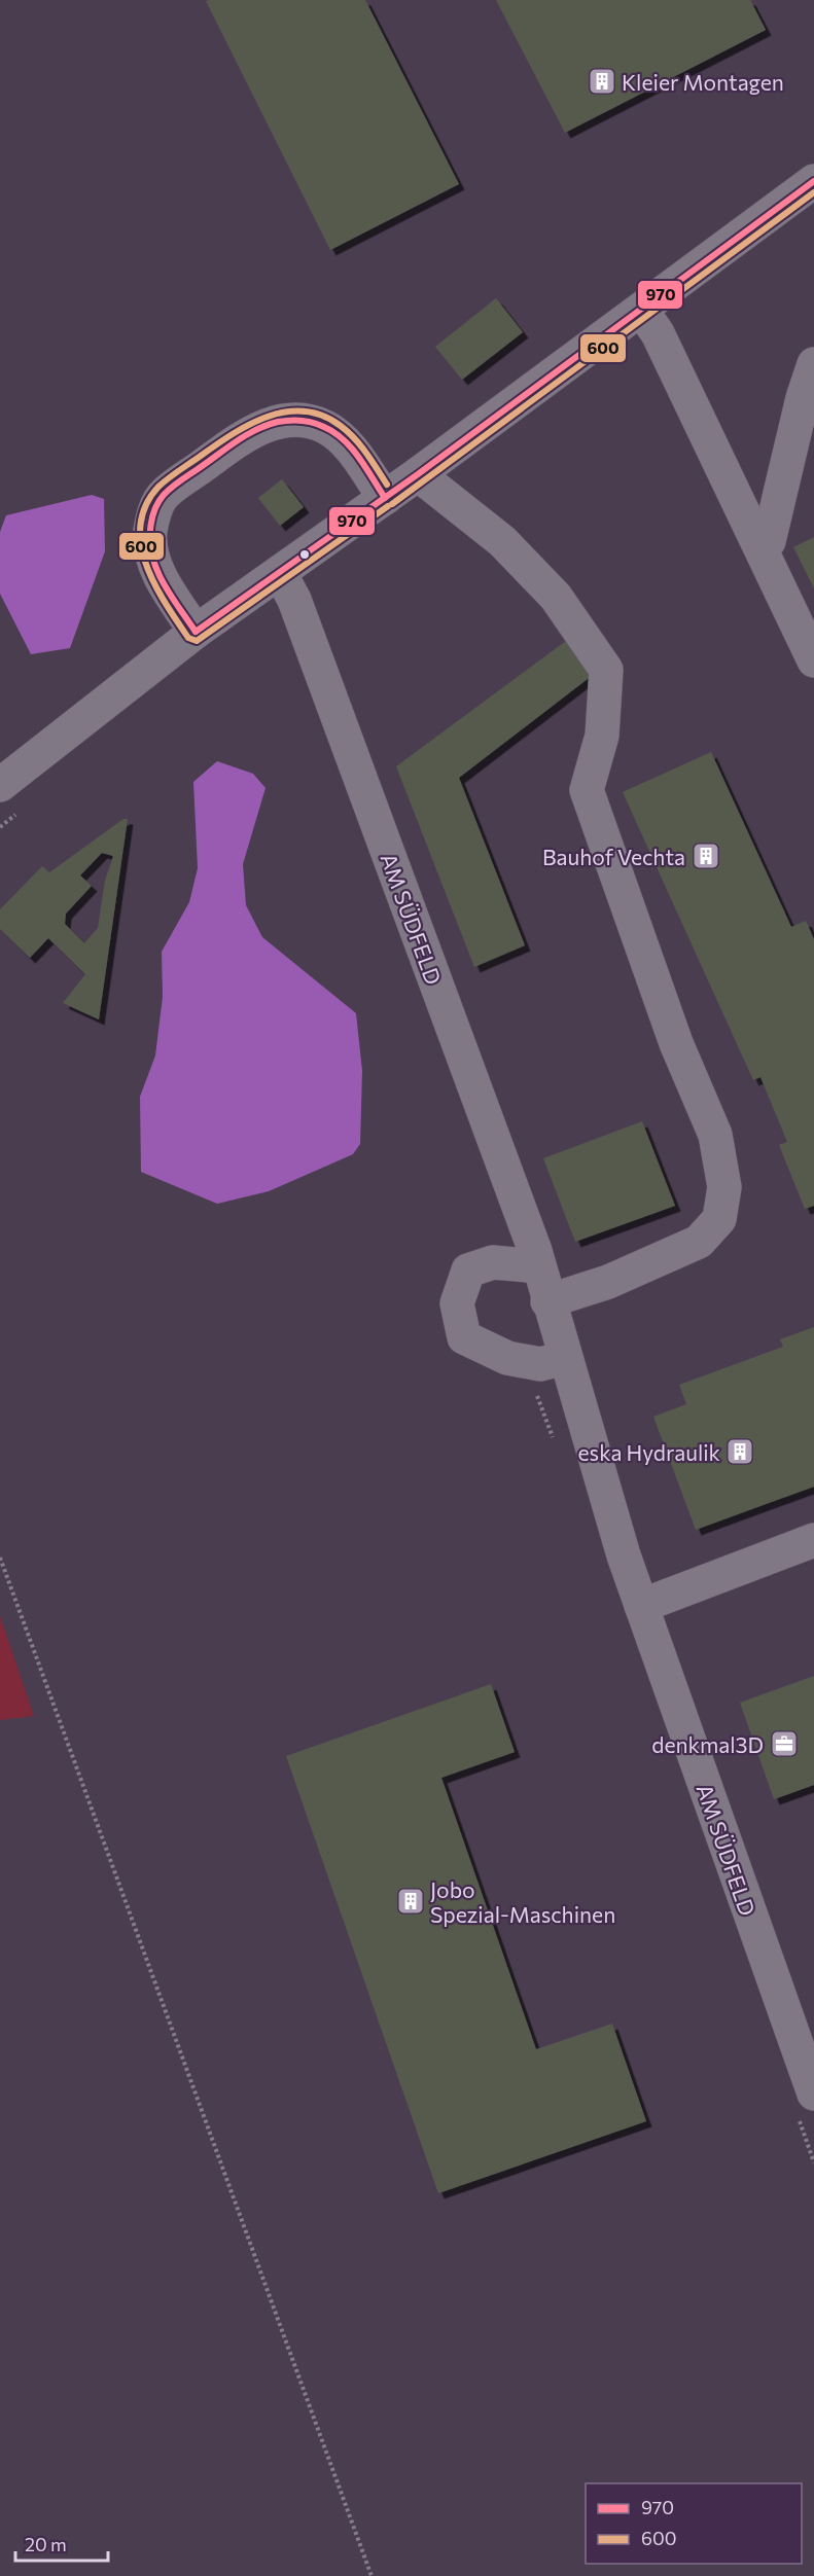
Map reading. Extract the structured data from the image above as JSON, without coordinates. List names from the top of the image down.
{
  "streets": {
    "street": ["AM SÜDFELD"]
  },
  "places": {
    "building": [
      "Kleier Montagen",
      "Bauhof Vechta",
      "eska Hydraulik",
      "Jobo Spezial-Maschinen"
    ],
    "office": ["denkmal3D"]
  },
  "lines": ["transit line 970", "transit line 600"],
  "legend": ["970", "600"],
  "scale_bar": "20 m"
}
